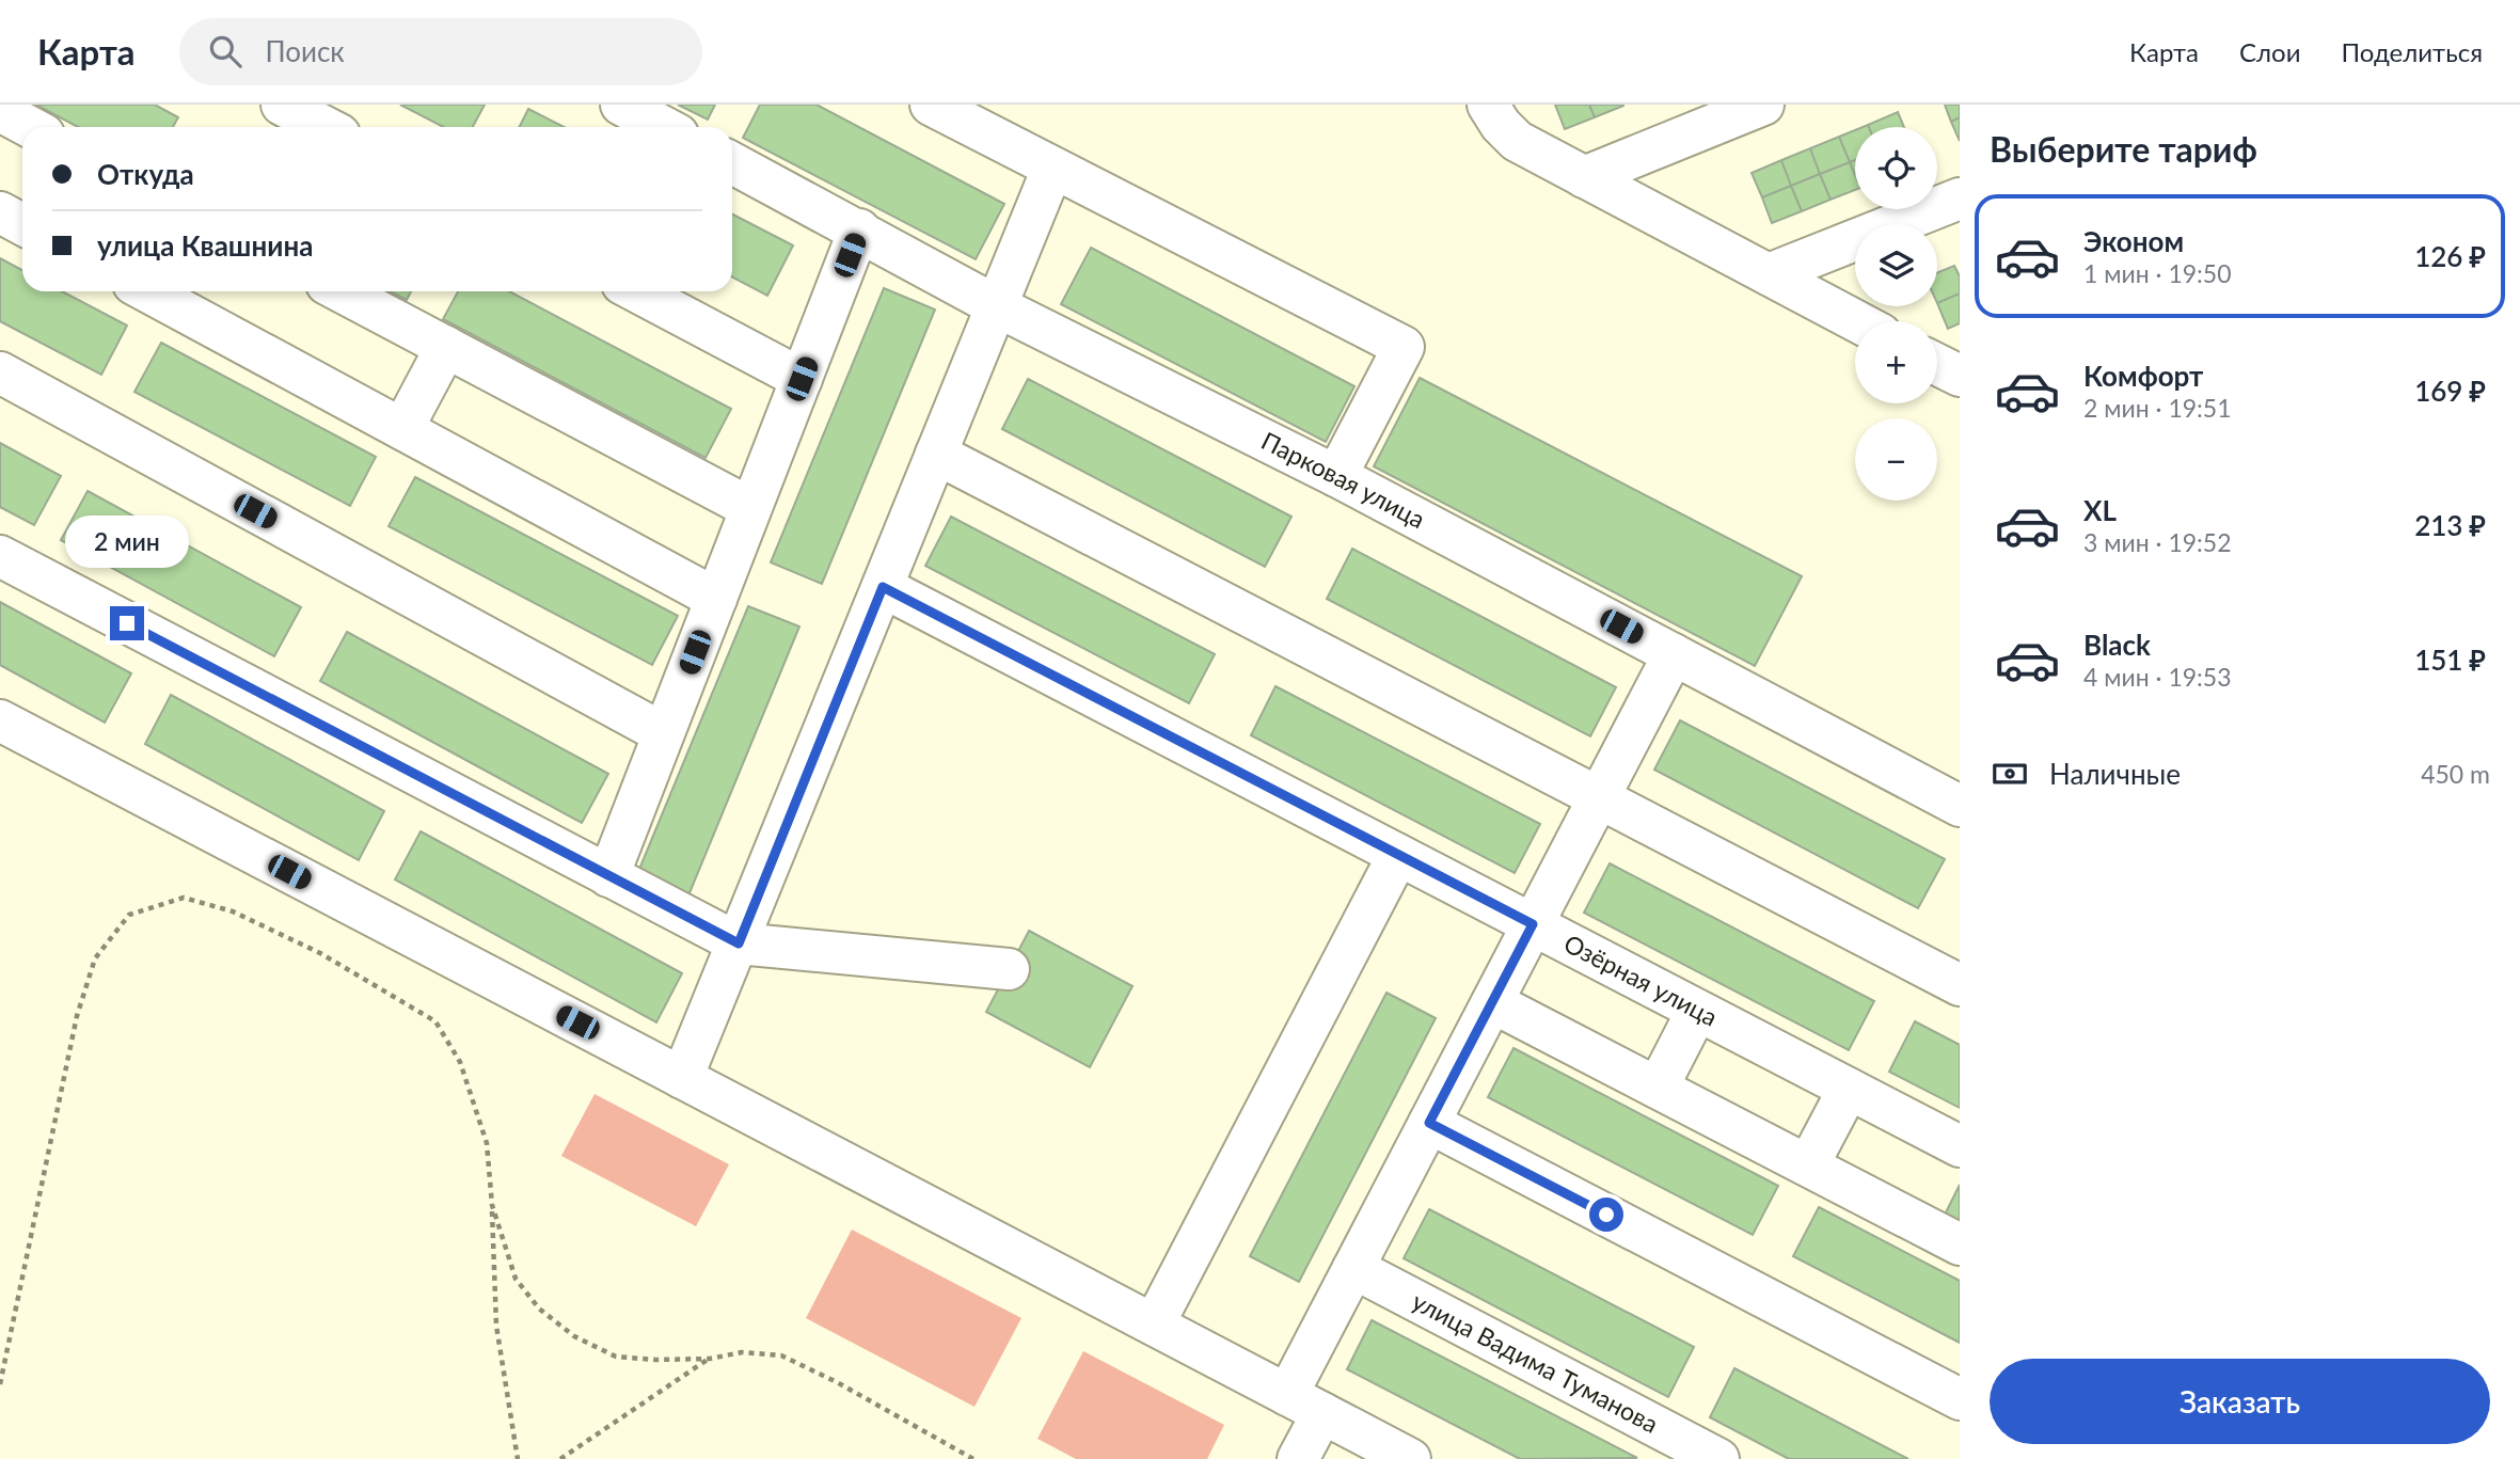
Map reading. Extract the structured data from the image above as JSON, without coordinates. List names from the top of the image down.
{
  "streets": {
    "street": ["Парковая улица", "Озёрная улица", "улица Вадима Туманова"]
  },
  "page": {
    "header": "Карта",
    "search": "Поиск",
    "nav": ["Карта", "Слои", "Поделиться"],
    "heading": "Выберите тариф",
    "map_buttons": ["+", "−"],
    "banner": ["Откуда", "улица Квашнина"],
    "list": [
      {
        "name": "Эконом",
        "note": "1 мин · 19:50",
        "value": "126 ₽"
      },
      {
        "name": "Комфорт",
        "note": "2 мин · 19:51",
        "value": "169 ₽"
      },
      {
        "name": "XL",
        "note": "3 мин · 19:52",
        "value": "213 ₽"
      },
      {
        "name": "Black",
        "note": "4 мин · 19:53",
        "value": "151 ₽"
      }
    ],
    "bubble": "2 мин",
    "pay": ["Наличные", "450 m"],
    "buttons": "Заказать"
  }
}
